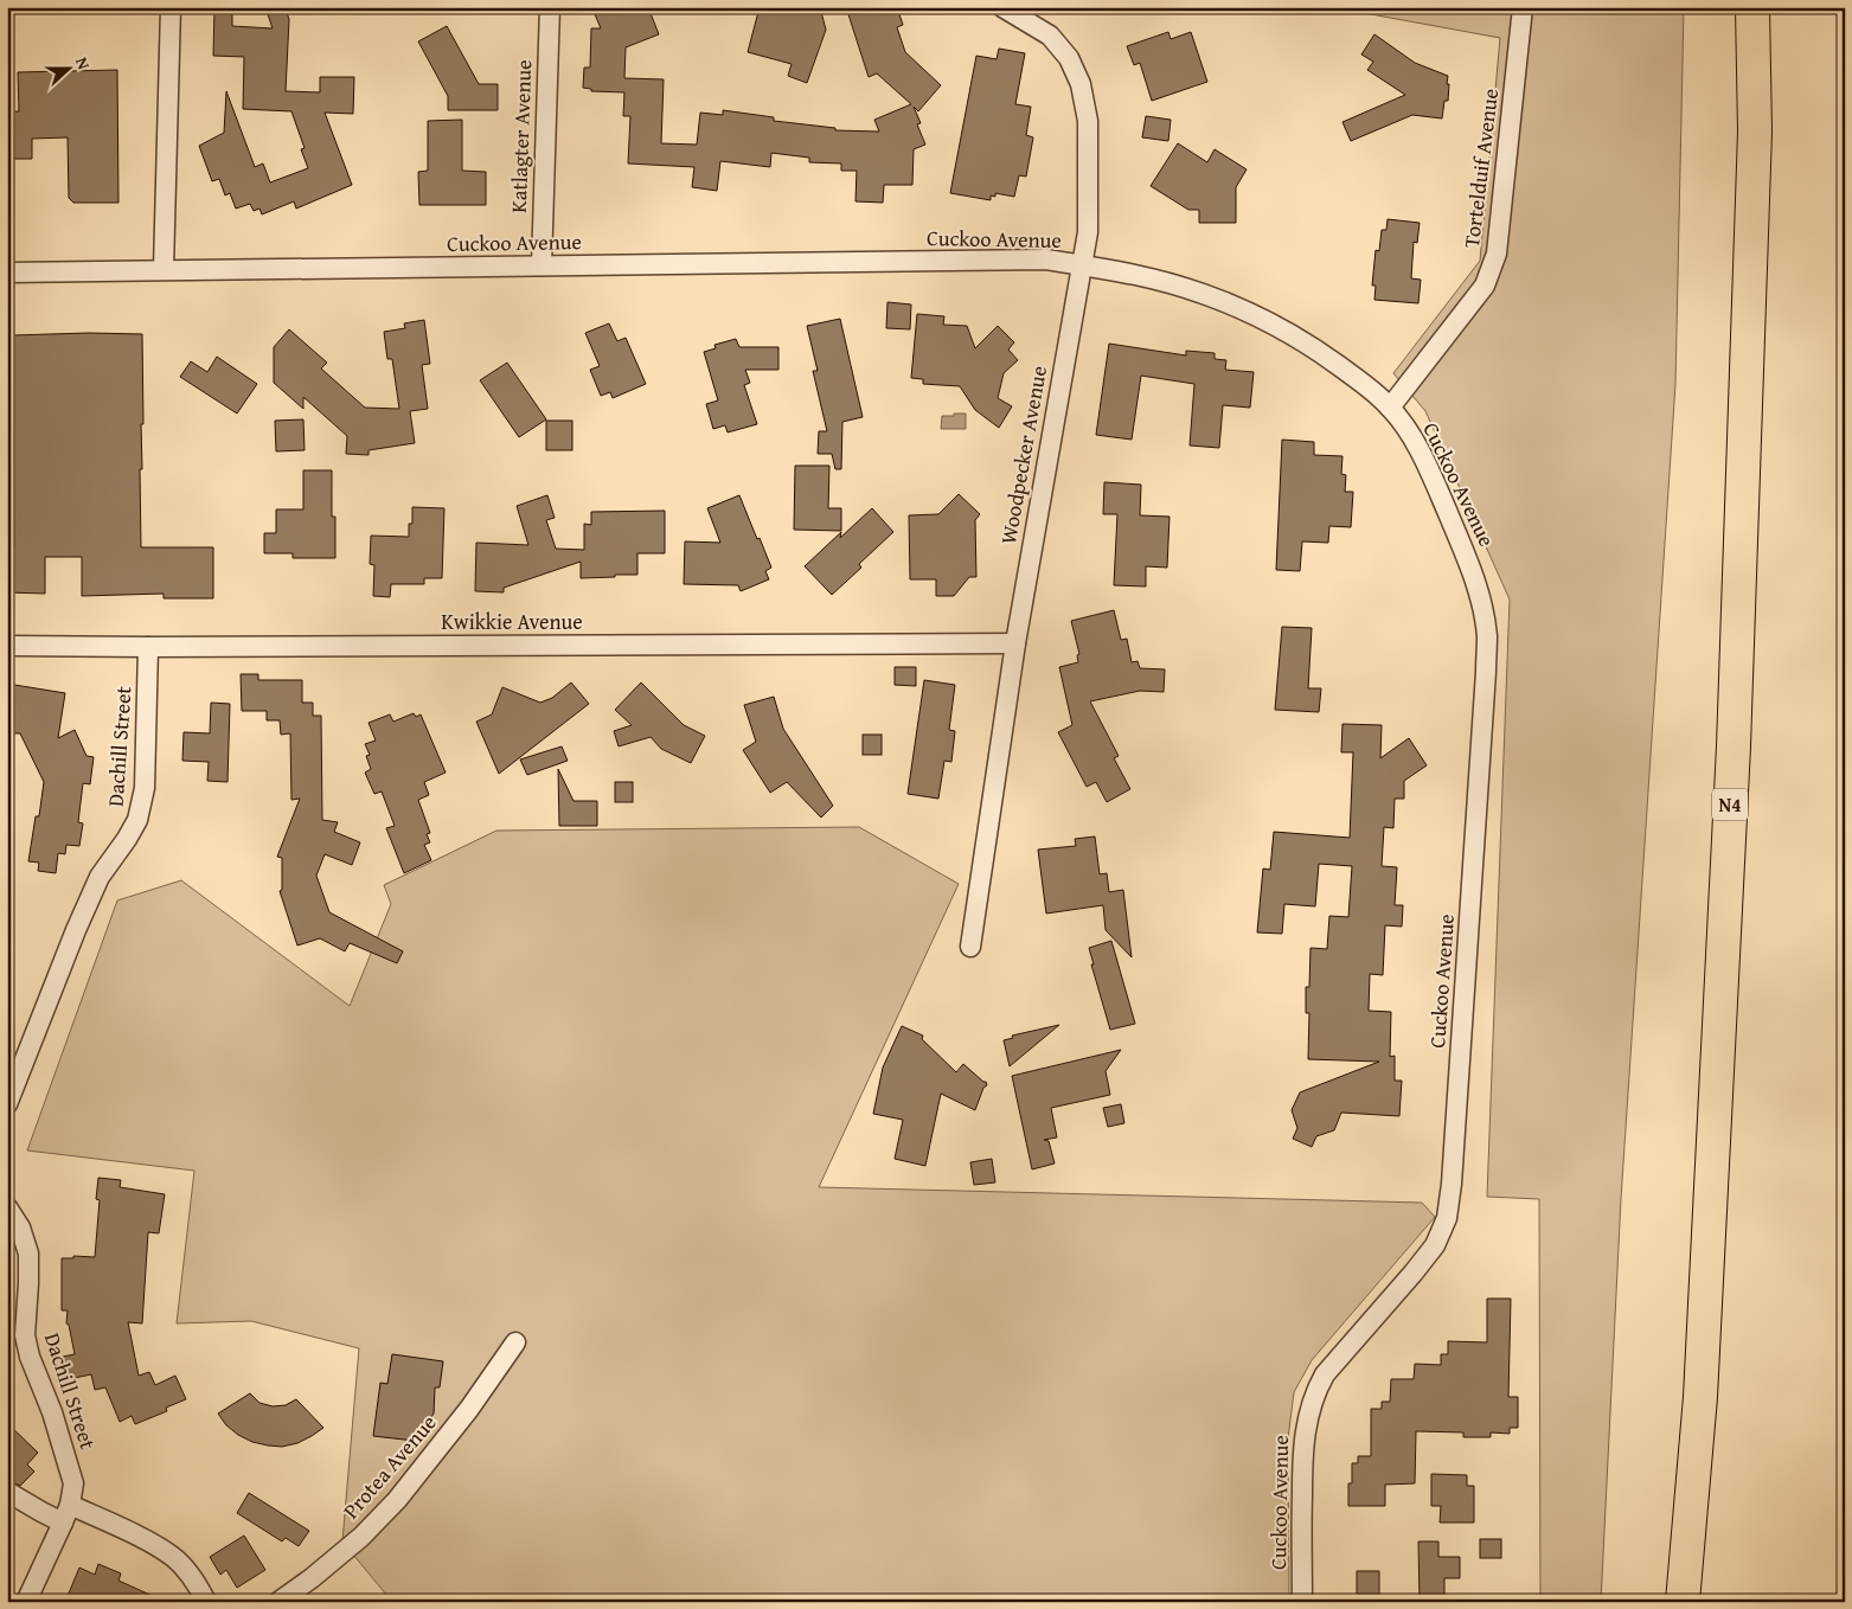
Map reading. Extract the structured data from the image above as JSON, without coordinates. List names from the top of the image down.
{
  "streets": {
    "highway": ["N4"],
    "street": [
      "Katlagter Avenue",
      "Tortelduif Avenue",
      "Cuckoo Avenue",
      "Woodpecker Avenue",
      "Kwikkie Avenue",
      "Dachill Street",
      "Protea Avenue"
    ]
  },
  "crossings": [
    ["Katlagter Avenue", "Cuckoo Avenue"],
    ["Tortelduif Avenue", "Cuckoo Avenue"],
    ["Cuckoo Avenue", "Woodpecker Avenue"],
    ["Woodpecker Avenue", "Kwikkie Avenue"],
    ["Kwikkie Avenue", "Dachill Street"]
  ],
  "north": "right"
}
